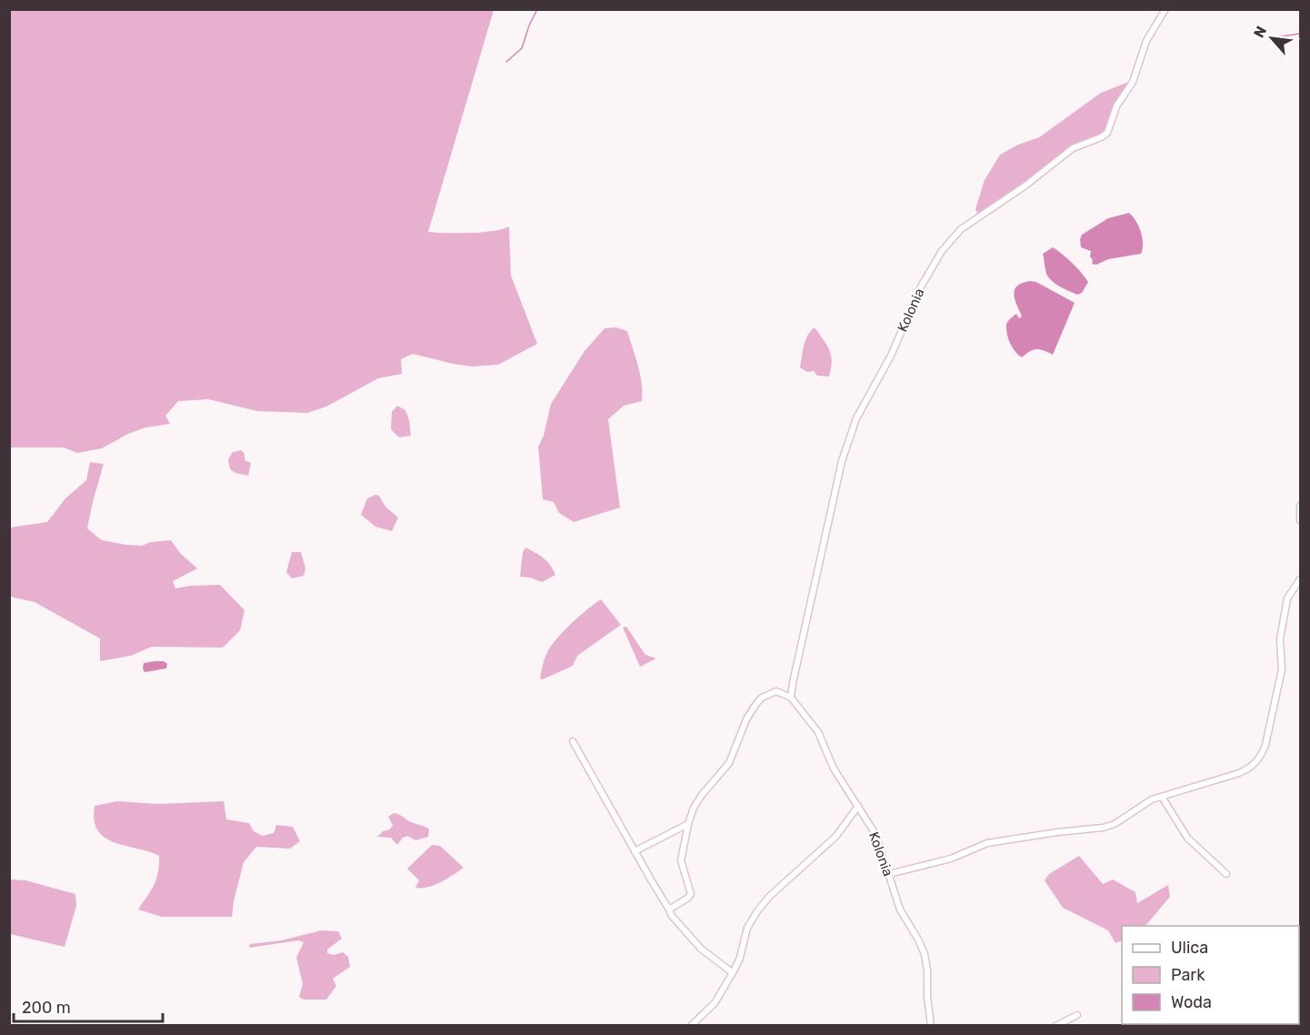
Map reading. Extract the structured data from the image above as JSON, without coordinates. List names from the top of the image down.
{
  "streets": {
    "street": ["Kolonia"]
  },
  "legend": ["Ulica", "Park", "Woda"],
  "scale_bar": "200 m",
  "north": "top left"
}
